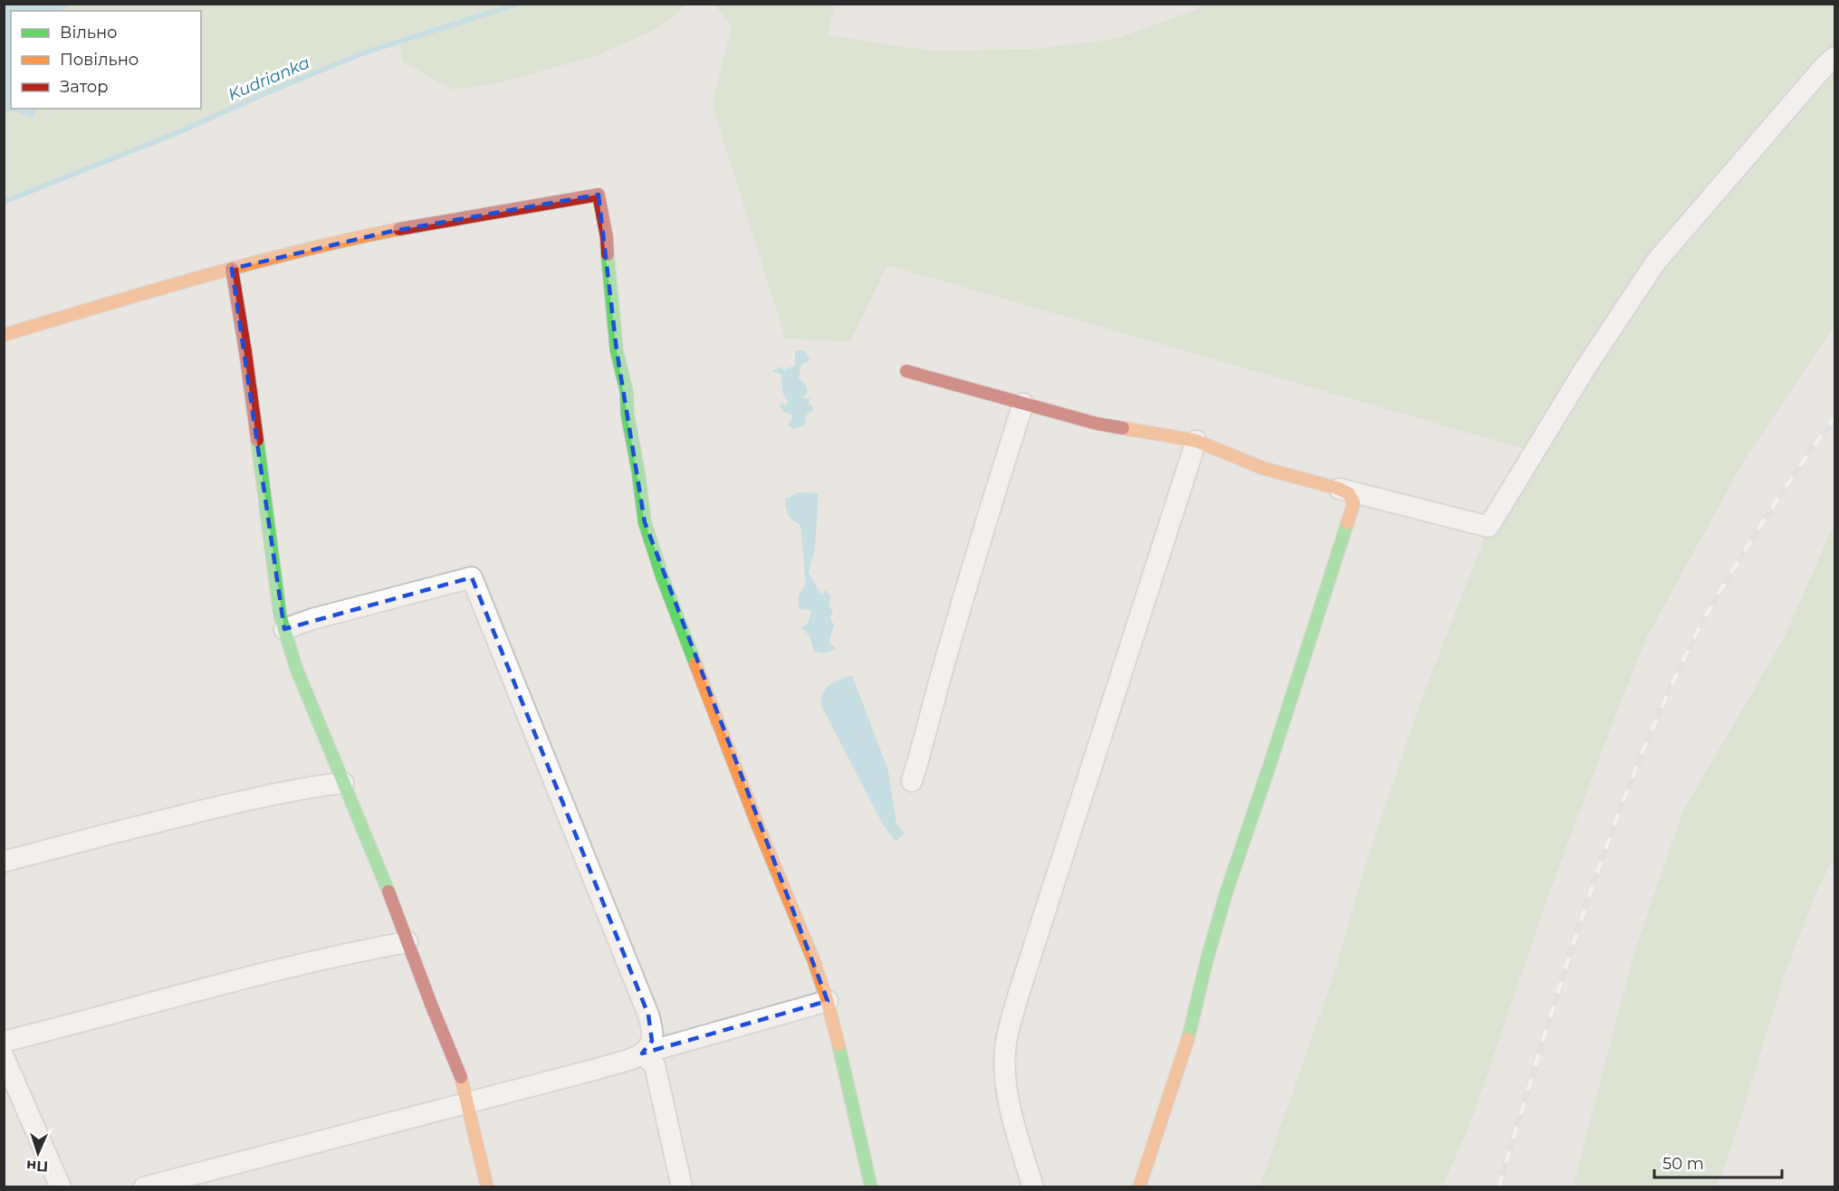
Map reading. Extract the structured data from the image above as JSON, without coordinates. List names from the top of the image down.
{
  "water": ["Kudrianka"],
  "legend": ["Вільно", "Повільно", "Затор"],
  "scale_bar": "50 m",
  "north": "bottom"
}
